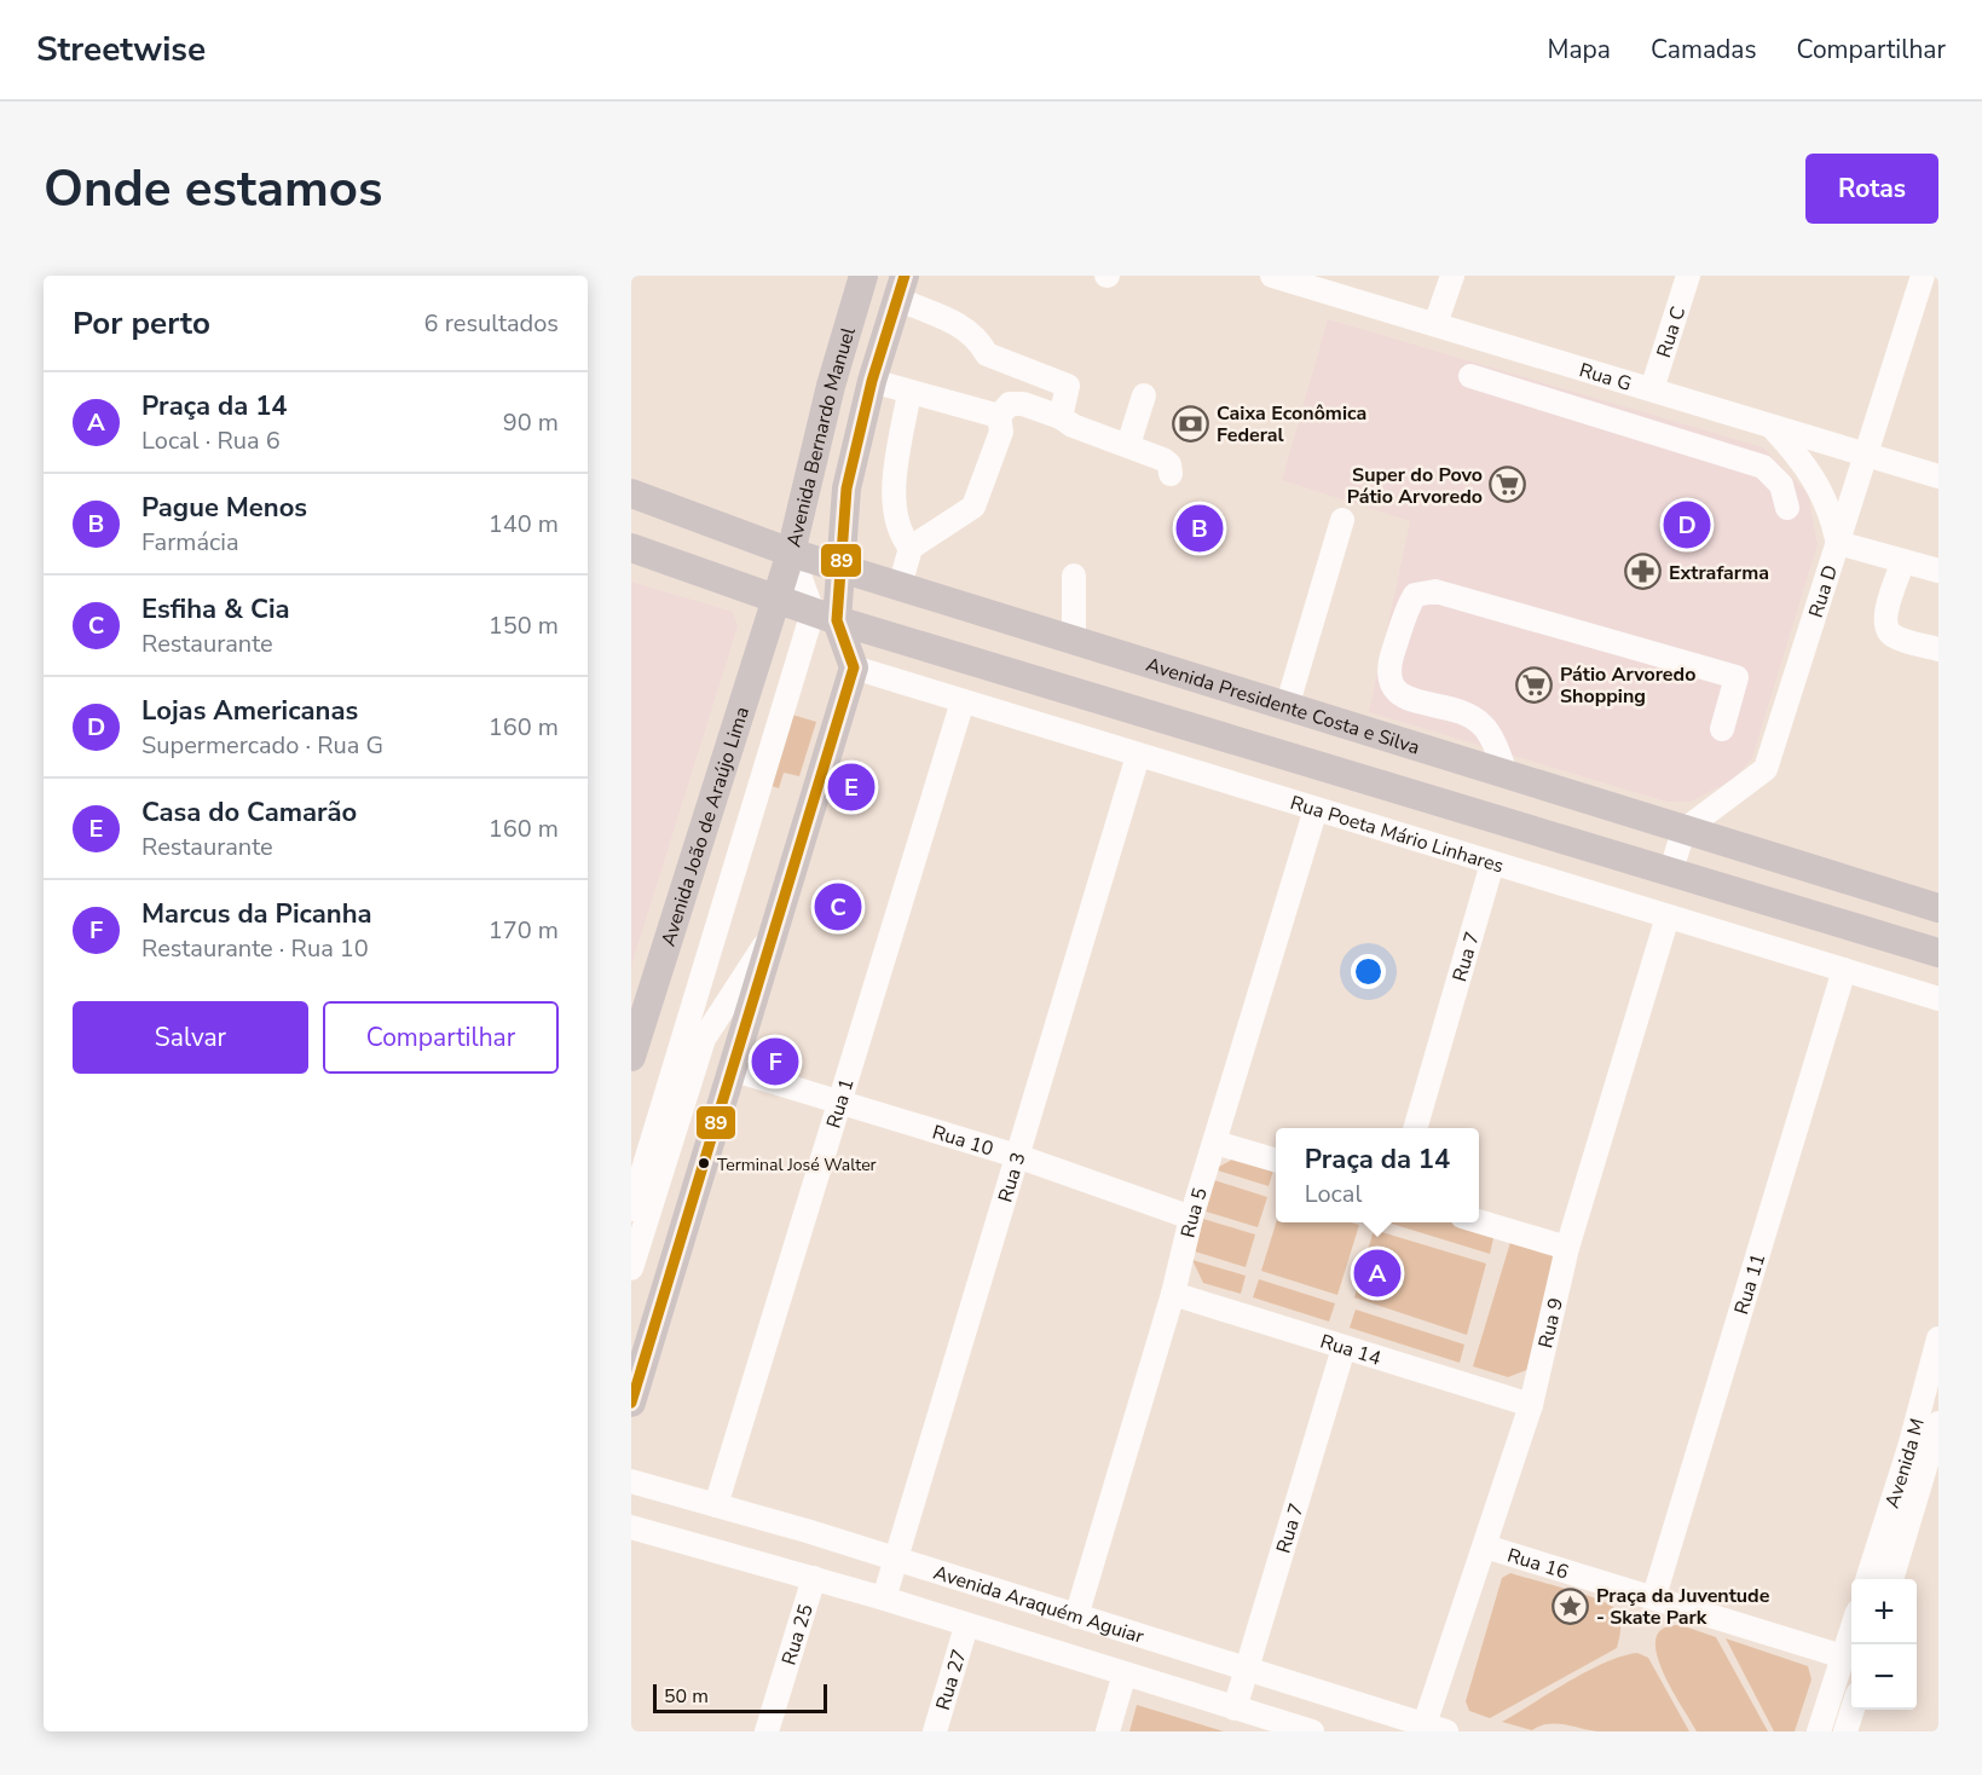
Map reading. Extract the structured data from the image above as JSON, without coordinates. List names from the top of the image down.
{
  "streets": {
    "main road": ["Avenida Bernardo Manuel", "Avenida Presidente Costa e Silva", "Avenida João de Araújo Lima"],
    "street": [
      "Rua C",
      "Rua G",
      "Rua D",
      "Rua Poeta Mário Linhares",
      "Rua 7",
      "Rua 1",
      "Rua 10",
      "Rua 3",
      "Rua 5",
      "Rua 11",
      "Rua 9",
      "Rua 14",
      "Avenida M",
      "Rua 16",
      "Avenida Araquém Aguiar",
      "Rua 25",
      "Rua 27"
    ]
  },
  "crossings": [
    ["Rua C", "Rua G"],
    ["Rua G", "Rua D"],
    ["Avenida Bernardo Manuel", "Avenida Presidente Costa e Silva"],
    ["Avenida Bernardo Manuel", "Avenida João de Araújo Lima"],
    ["Rua D", "Avenida Presidente Costa e Silva"],
    ["Rua Poeta Mário Linhares", "Rua 7"],
    ["Rua Poeta Mário Linhares", "Rua 1"],
    ["Rua Poeta Mário Linhares", "Rua 3"],
    ["Rua Poeta Mário Linhares", "Rua 5"],
    ["Rua Poeta Mário Linhares", "Rua 11"],
    ["Rua Poeta Mário Linhares", "Rua 9"],
    ["Rua 7", "Rua 14"],
    ["Rua 7", "Avenida Araquém Aguiar"],
    ["Rua 1", "Rua 10"],
    ["Rua 1", "Avenida Araquém Aguiar"],
    ["Rua 10", "Rua 3"],
    ["Rua 10", "Rua 5"],
    ["Rua 3", "Avenida Araquém Aguiar"],
    ["Rua 5", "Rua 14"],
    ["Rua 5", "Avenida Araquém Aguiar"],
    ["Rua 11", "Rua 16"],
    ["Rua 9", "Rua 14"],
    ["Rua 9", "Rua 16"],
    ["Rua 9", "Avenida Araquém Aguiar"],
    ["Avenida Araquém Aguiar", "Rua 25"],
    ["Avenida Araquém Aguiar", "Rua 27"]
  ],
  "places": {
    "bank": ["Caixa Econômica Federal"],
    "supermarket": ["Super do Povo Pátio Arvoredo", "Pátio Arvoredo Shopping"],
    "pharmacy": ["Extrafarma"],
    "other": ["Terminal José Walter"],
    "place": ["Praça da Juventude - Skate Park"]
  },
  "lines": ["transit line 89"],
  "scale_bar": "50 m",
  "page": {
    "header": "Streetwise",
    "nav": ["Mapa", "Camadas", "Compartilhar"],
    "buttons": [
      "Rotas",
      ["Salvar", "Compartilhar"]
    ],
    "title": "Onde estamos",
    "heading": ["Por perto", "6 resultados"],
    "list": [
      {
        "mark": "A",
        "name": "Praça da 14",
        "note": "Local · Rua 6",
        "value": "90 m"
      },
      {
        "mark": "B",
        "name": "Pague Menos",
        "note": "Farmácia",
        "value": "140 m"
      },
      {
        "mark": "C",
        "name": "Esfiha & Cia",
        "note": "Restaurante",
        "value": "150 m"
      },
      {
        "mark": "D",
        "name": "Lojas Americanas",
        "note": "Supermercado · Rua G",
        "value": "160 m"
      },
      {
        "mark": "E",
        "name": "Casa do Camarão",
        "note": "Restaurante",
        "value": "160 m"
      },
      {
        "mark": "F",
        "name": "Marcus da Picanha",
        "note": "Restaurante · Rua 10",
        "value": "170 m"
      }
    ],
    "pins": [
      "D",
      "B",
      "E",
      "C",
      "F",
      "A"
    ],
    "popup": ["Praça da 14", "Local"],
    "map_buttons": ["+", "−"],
    "scale": "50 m"
  }
}
